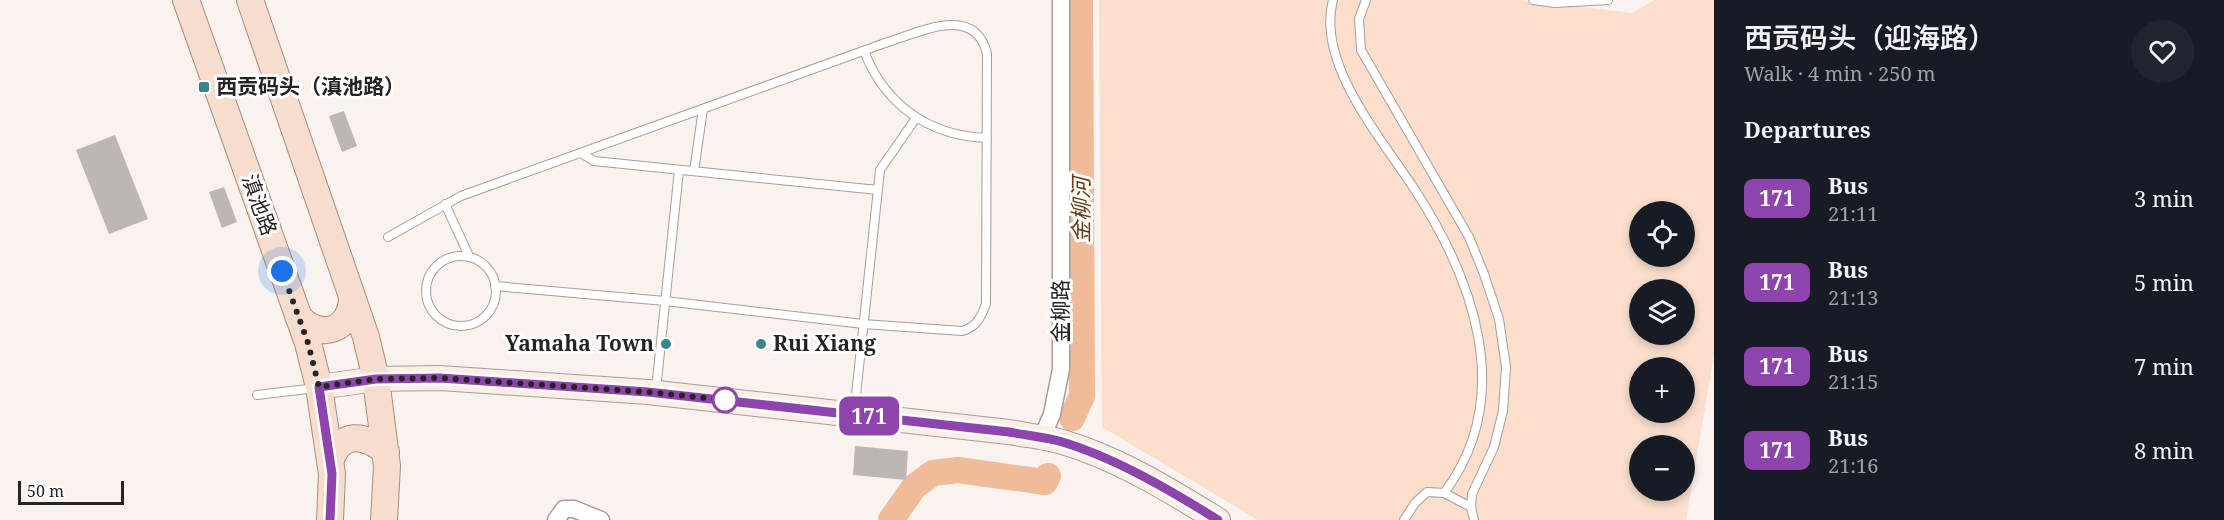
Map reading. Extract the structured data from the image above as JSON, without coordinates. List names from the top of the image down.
{
  "streets": {
    "main road": ["滇池路"],
    "street": ["金柳路"]
  },
  "water": ["金柳河"],
  "places": {
    "transit": ["西贡码头（滇池路）"],
    "other": ["Yamaha Town", "Rui Xiang"]
  },
  "lines": ["bus line 171"],
  "scale_bar": "50 m",
  "page": {
    "on_map": "171",
    "heading": [
      ["西贡码头（迎海路）", "Walk · 4 min · 250 m"],
      "Departures"
    ],
    "list": [
      {
        "mark": "171",
        "name": "Bus",
        "note": "21:11",
        "value": "3 min"
      },
      {
        "mark": "171",
        "name": "Bus",
        "note": "21:13",
        "value": "5 min"
      },
      {
        "mark": "171",
        "name": "Bus",
        "note": "21:15",
        "value": "7 min"
      },
      {
        "mark": "171",
        "name": "Bus",
        "note": "21:16",
        "value": "8 min"
      }
    ],
    "map_buttons": ["+", "−"],
    "scale": "50 m"
  }
}
